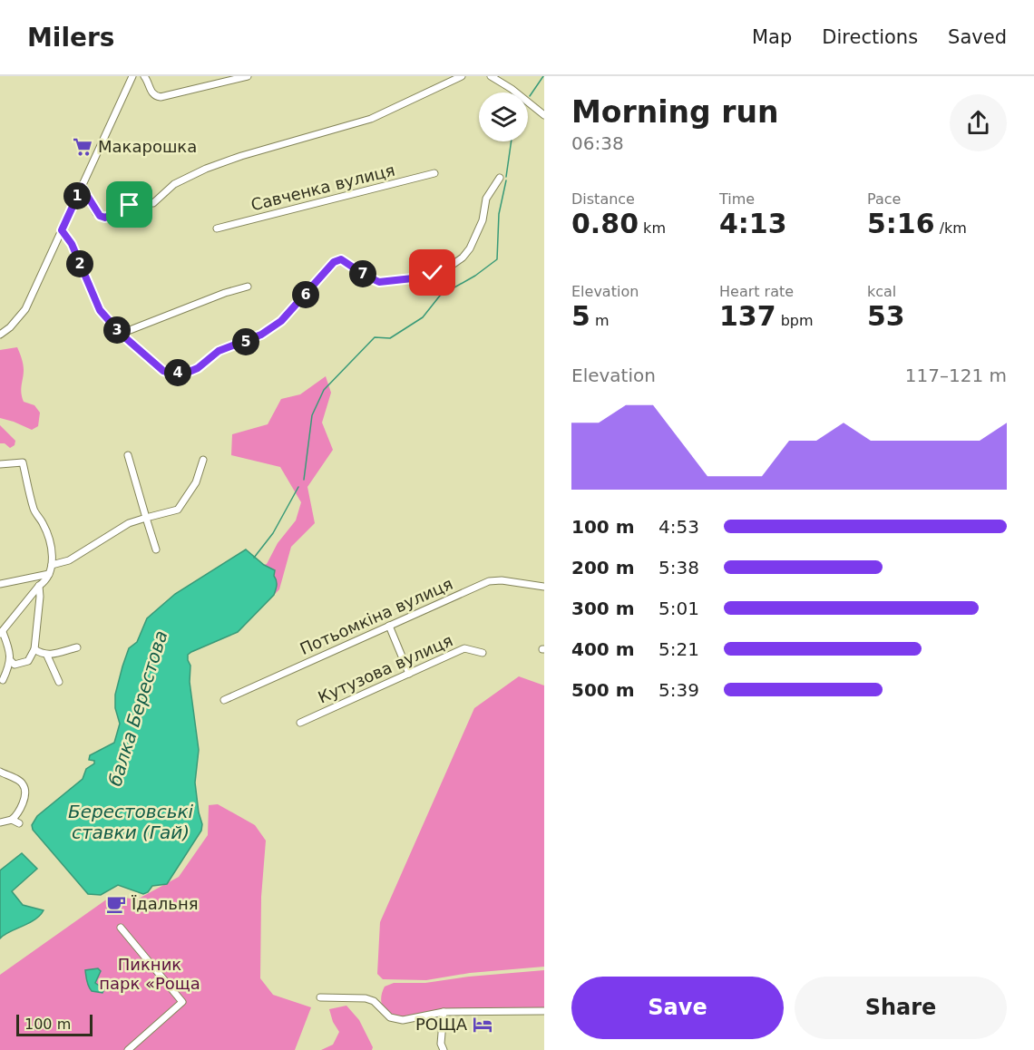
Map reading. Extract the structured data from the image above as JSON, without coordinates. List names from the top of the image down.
{
  "streets": {
    "street": ["Савченка вулиця", "Потьомкіна вулиця", "Кутузова вулиця"]
  },
  "water": ["балка Берестова", "Берестовські ставки (Гай)"],
  "parks": ["Пикник парк «Роща"],
  "places": {
    "supermarket": ["Макарошка"],
    "cafe": ["Їдальня"],
    "hotel": ["РОЩА"]
  },
  "scale_bar": "100 m",
  "page": {
    "header": "Milers",
    "nav": ["Map", "Directions", "Saved"],
    "heading": ["Morning run", "06:38"],
    "stats": [
      ["Distance", "0.80 km"],
      ["Time", "4:13"],
      ["Pace", "5:16 /km"],
      ["Elevation", "5 m"],
      ["Heart rate", "137 bpm"],
      ["kcal", "53"]
    ],
    "pins": [
      "1",
      "2",
      "7",
      "6",
      "3",
      "5",
      "4"
    ],
    "chart": ["Elevation", "117–121 m"],
    "list": [
      {
        "name": "100 m",
        "note": "4:53"
      },
      {
        "name": "200 m",
        "note": "5:38"
      },
      {
        "name": "300 m",
        "note": "5:01"
      },
      {
        "name": "400 m",
        "note": "5:21"
      },
      {
        "name": "500 m",
        "note": "5:39"
      }
    ],
    "buttons": ["Save", "Share"],
    "scale": "100 m"
  }
}
